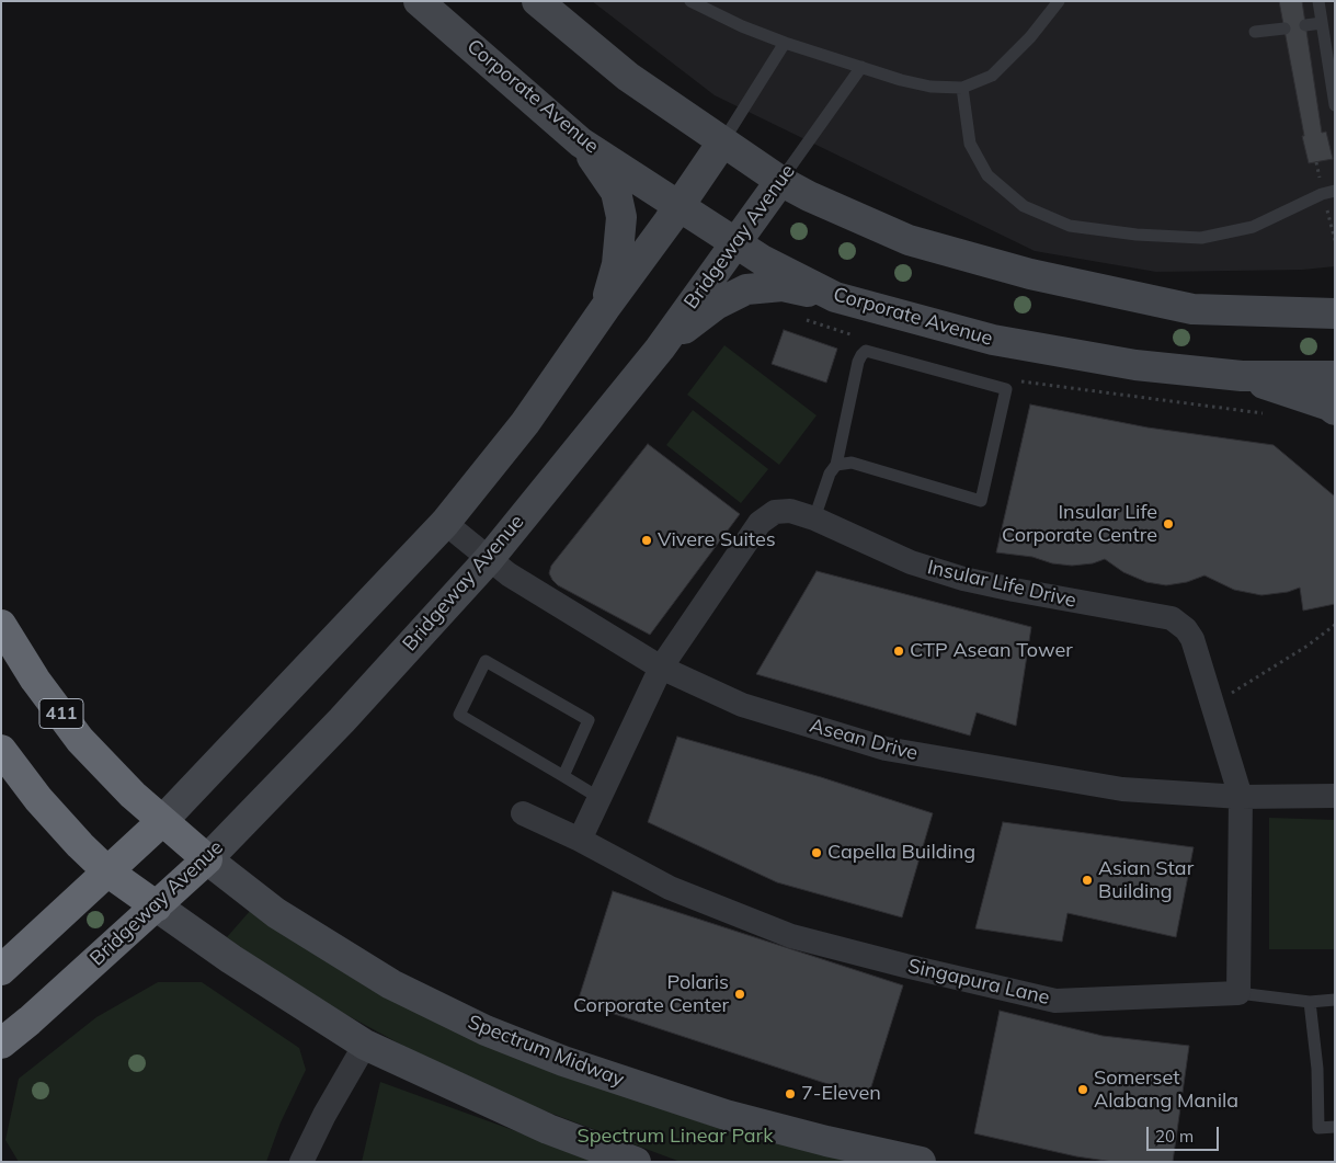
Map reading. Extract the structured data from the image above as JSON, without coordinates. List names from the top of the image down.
{
  "streets": {
    "highway": ["Bridgeway Avenue", "411"],
    "street": [
      "Corporate Avenue",
      "Insular Life Drive",
      "Asean Drive",
      "Singapura Lane",
      "Spectrum Midway"
    ]
  },
  "crossings": [
    ["Corporate Avenue", "Bridgeway Avenue"],
    ["Bridgeway Avenue", "411"],
    ["Bridgeway Avenue", "Asean Drive"],
    ["Bridgeway Avenue", "Spectrum Midway"],
    ["Insular Life Drive", "Asean Drive"],
    ["411", "Spectrum Midway"]
  ],
  "parks": ["Spectrum Linear Park"],
  "places": [
    "Insular Life Corporate Centre",
    "Vivere Suites",
    "CTP Asean Tower",
    "Capella Building",
    "Asian Star Building",
    "Polaris Corporate Center",
    "Somerset Alabang Manila",
    "7-Eleven"
  ],
  "scale_bar": "20 m"
}
